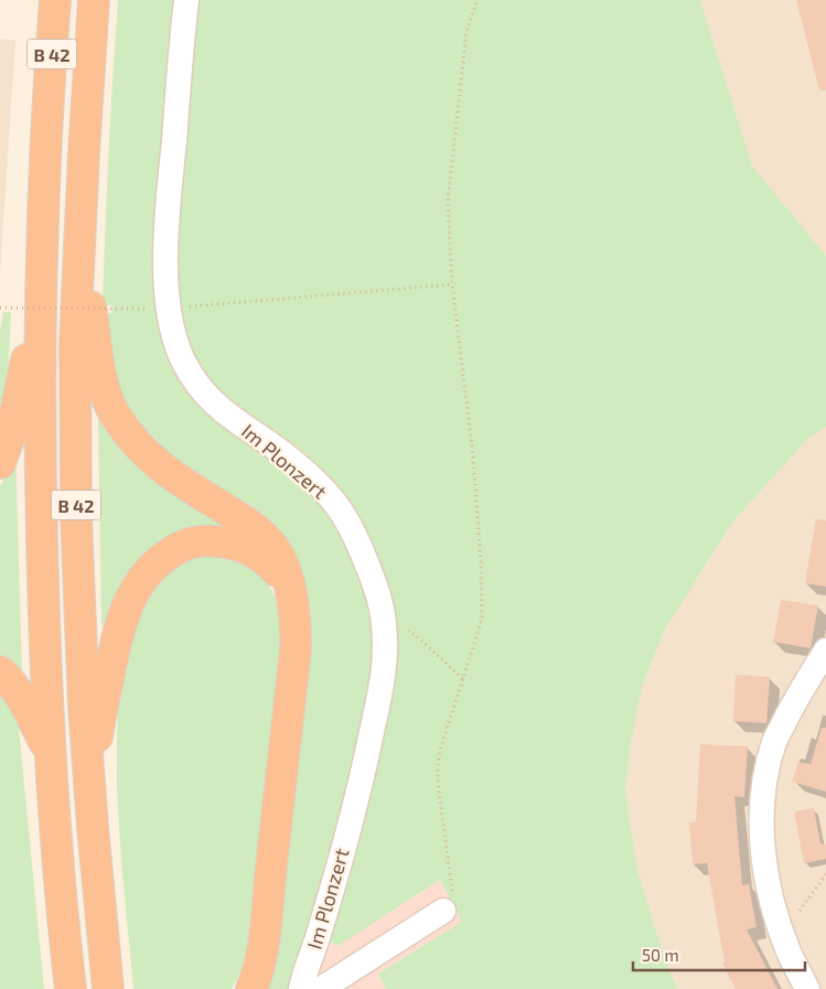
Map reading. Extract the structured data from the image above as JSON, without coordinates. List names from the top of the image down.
{
  "streets": {
    "highway": ["B 42"],
    "street": ["Im Plonzert"]
  },
  "scale_bar": "50 m"
}
